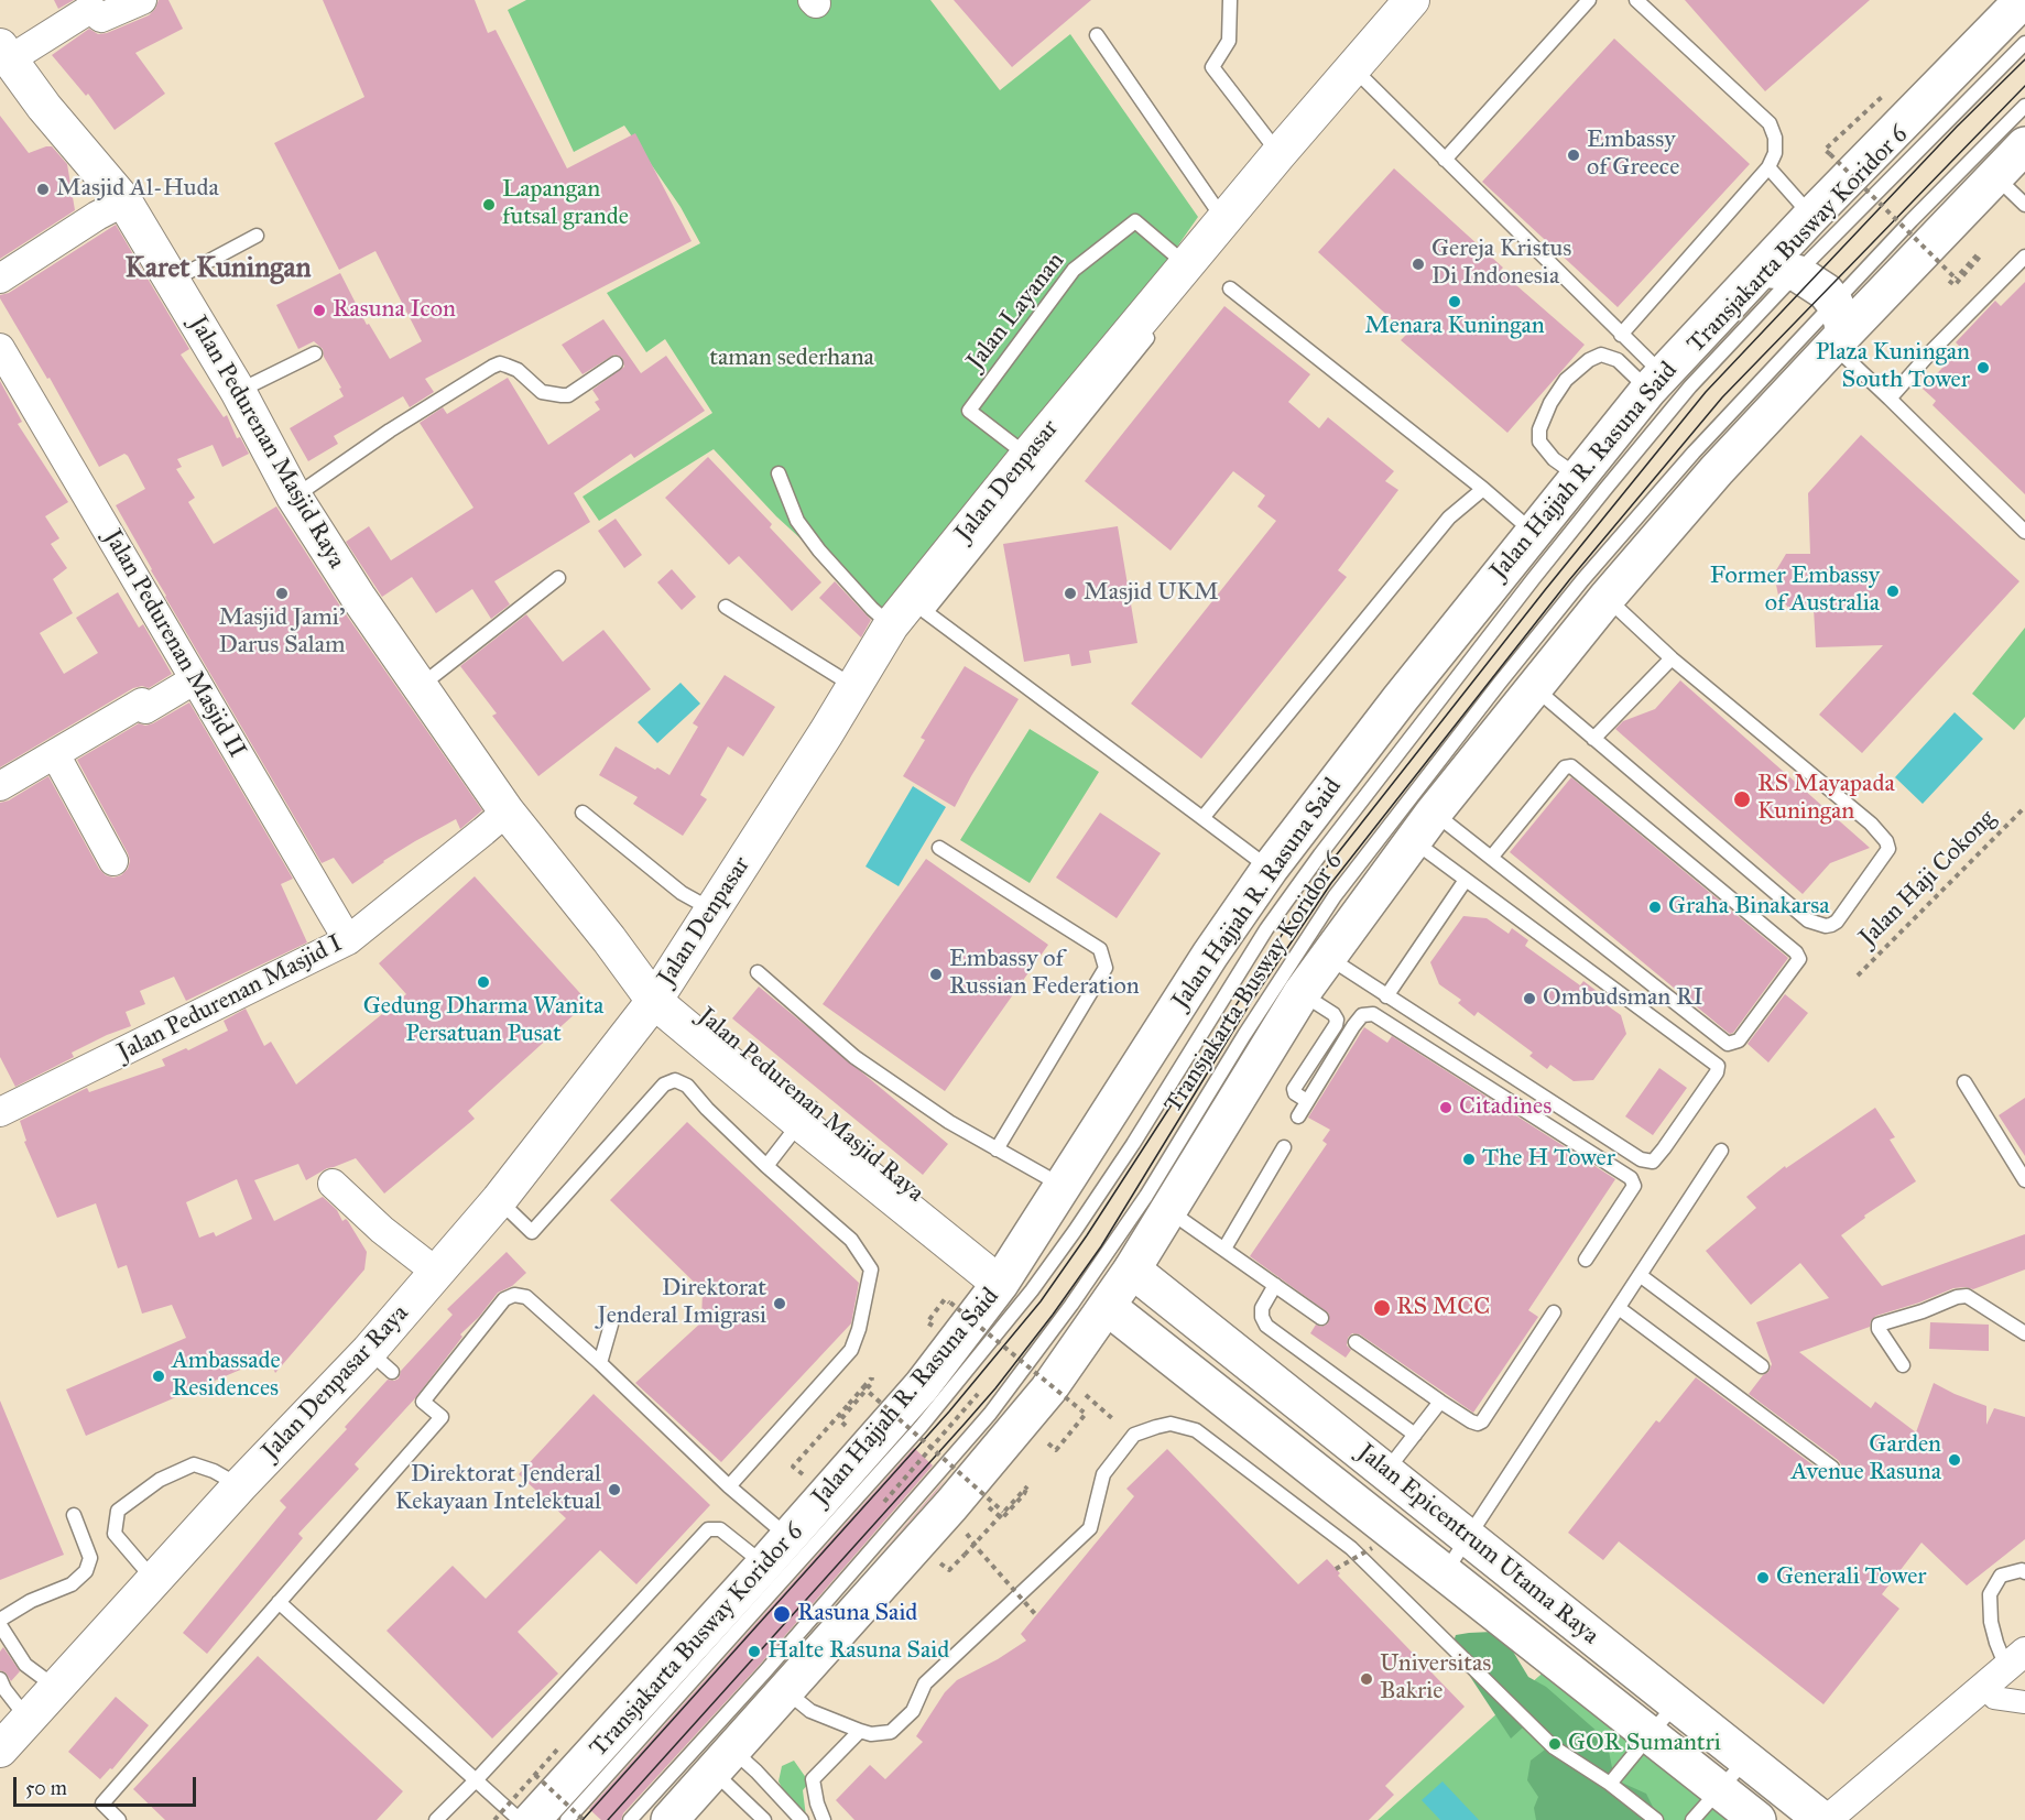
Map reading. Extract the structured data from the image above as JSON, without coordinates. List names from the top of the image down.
{
  "streets": {
    "main road": ["Jalan Hajjah R. Rasuna Said", "Jalan Epicentrum Utama Raya"],
    "street": [
      "Jalan Pedurenan Masjid Raya",
      "Jalan Denpasar",
      "Jalan Pedurenan Masjid II",
      "Jalan Pedurenan Masjid I",
      "Jalan Denpasar Raya"
    ],
    "lane": ["Transjakarta Busway Koridor 6", "Jalan Layanan"],
    "path": ["Jalan Haji Cokong"]
  },
  "crossings": [
    ["Transjakarta Busway Koridor 6", "Jalan Hajjah R. Rasuna Said"],
    ["Jalan Layanan", "Jalan Denpasar"],
    ["Jalan Pedurenan Masjid Raya", "Jalan Hajjah R. Rasuna Said"],
    ["Jalan Pedurenan Masjid Raya", "Jalan Denpasar"],
    ["Jalan Pedurenan Masjid Raya", "Jalan Pedurenan Masjid I"],
    ["Jalan Pedurenan Masjid Raya", "Jalan Denpasar Raya"],
    ["Jalan Denpasar", "Jalan Denpasar Raya"],
    ["Jalan Pedurenan Masjid II", "Jalan Pedurenan Masjid I"]
  ],
  "districts": ["Karet Kuningan"],
  "parks": ["taman sederhana"],
  "places": [
    "Embassy of Greece",
    "Masjid Al-Huda",
    "Lapangan futsal grande",
    "Gereja Kristus Di Indonesia",
    "Menara Kuningan",
    "Rasuna Icon",
    "Plaza Kuningan South Tower",
    "Former Embassy of Australia",
    "Masjid Jami' Darus Salam",
    "Masjid UKM",
    "RS Mayapada Kuningan",
    "Graha Binakarsa",
    "Embassy of Russian Federation",
    "Gedung Dharma Wanita Persatuan Pusat",
    "Ombudsman RI",
    "Citadines",
    "The H Tower",
    "Direktorat Jenderal Imigrasi",
    "RS MCC",
    "Ambassade Residences",
    "Garden Avenue Rasuna",
    "Direktorat Jenderal Kekayaan Intelektual",
    "Generali Tower",
    "Rasuna Said",
    "Halte Rasuna Said",
    "Universitas Bakrie",
    "GOR Sumantri"
  ],
  "scale_bar": "50 m"
}
